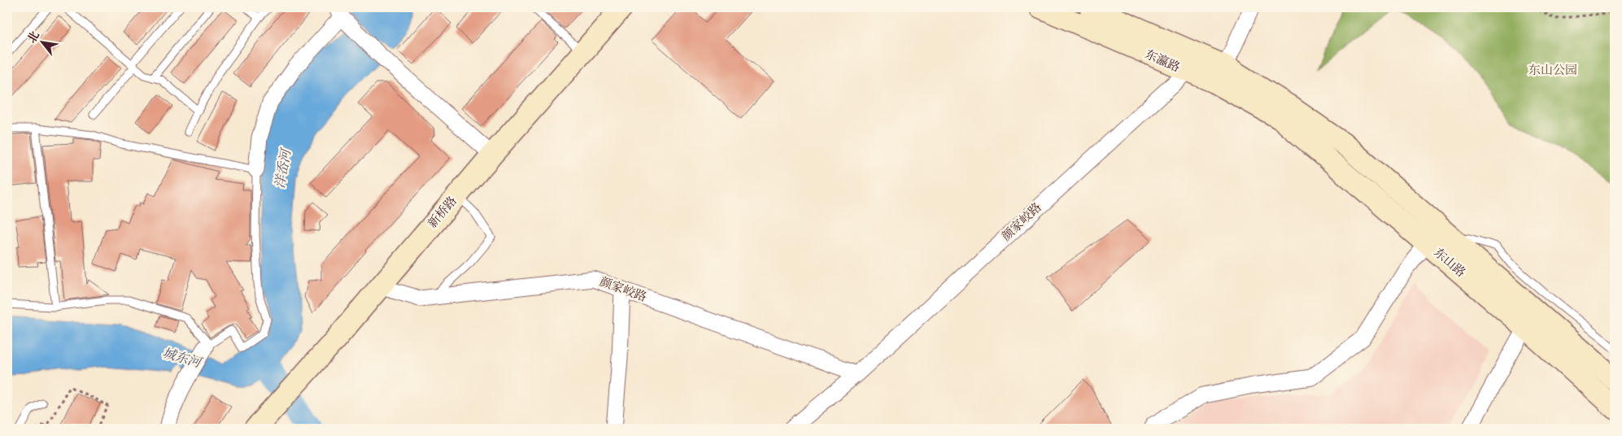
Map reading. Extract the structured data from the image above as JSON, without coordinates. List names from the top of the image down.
{
  "streets": {
    "main road": ["东瀛路", "新桥路", "东山路"],
    "street": ["颜家峧路"]
  },
  "crossings": [
    ["东瀛路", "颜家峧路"],
    ["东瀛路", "东山路"],
    ["新桥路", "颜家峧路"]
  ],
  "water": ["洋岙河", "城东河"],
  "parks": ["东山公园"],
  "north": "top left"
}
